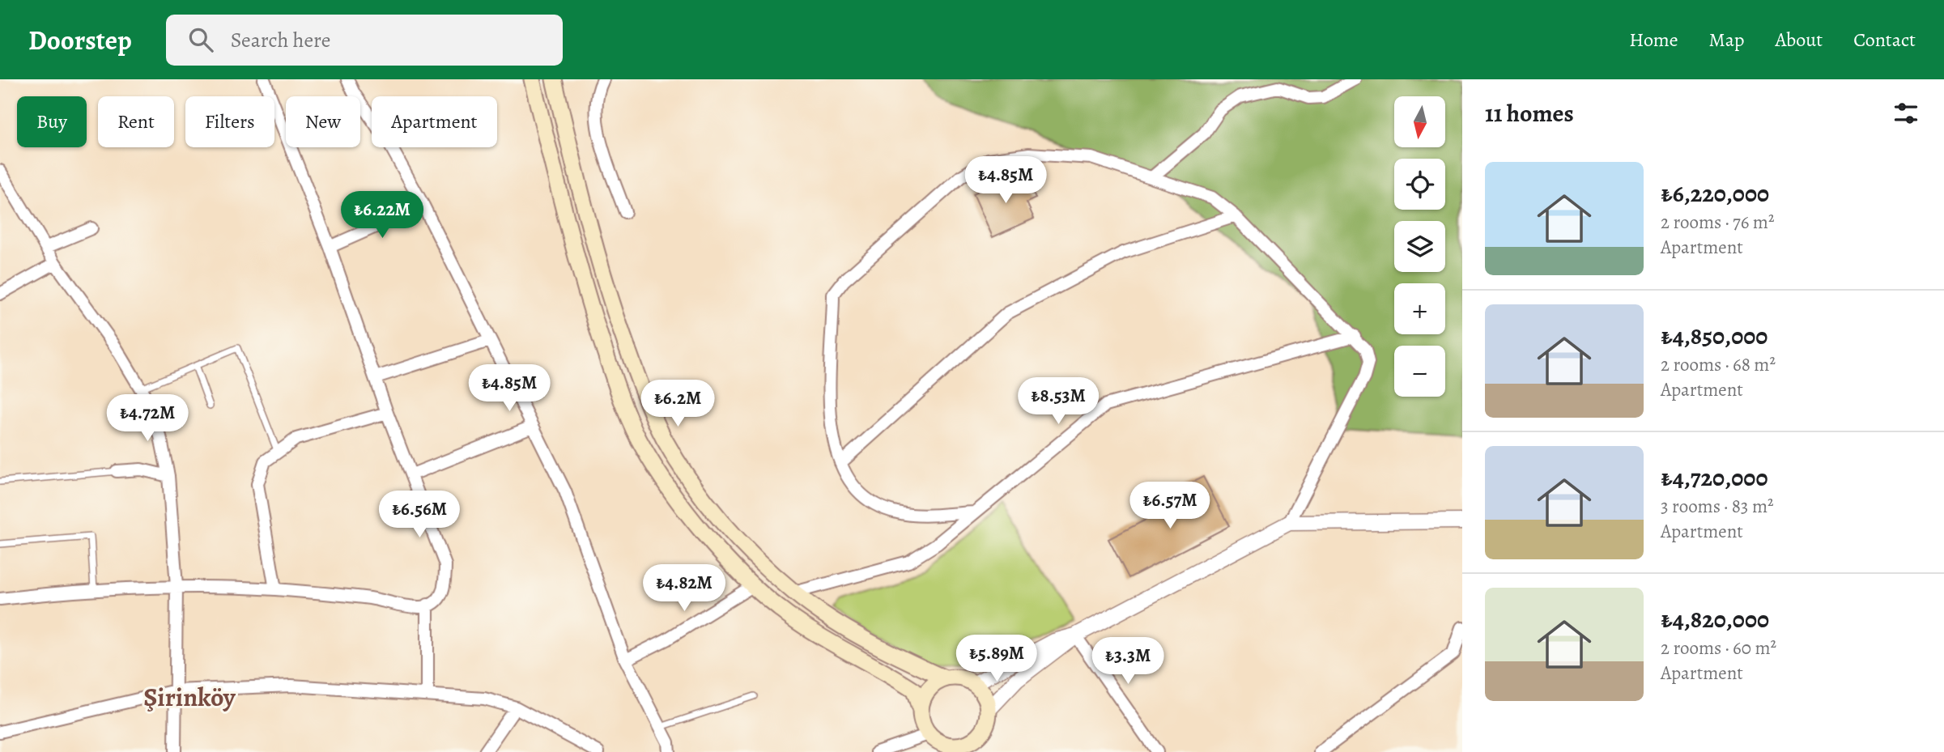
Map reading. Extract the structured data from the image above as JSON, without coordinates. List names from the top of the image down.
{
  "districts": ["Şirinköy"],
  "north": "bottom",
  "page": {
    "header": "Doorstep",
    "search": "Search here",
    "nav": [
      "Home",
      "Map",
      "About",
      "Contact"
    ],
    "heading": "11 homes",
    "map_buttons": ["+", "−"],
    "chip": [
      "Buy",
      "Rent",
      "Filters",
      "New",
      "Apartment"
    ],
    "list": [
      {
        "name": "₺6,220,000",
        "note": "2 rooms · 76 m² · Apartment"
      },
      {
        "name": "₺4,850,000",
        "note": "2 rooms · 68 m² · Apartment"
      },
      {
        "name": "₺4,720,000",
        "note": "3 rooms · 83 m² · Apartment"
      },
      {
        "name": "₺4,820,000",
        "note": "2 rooms · 60 m² · Apartment"
      }
    ],
    "price": [
      "₺4.85M",
      "₺6.22M",
      "₺4.85M",
      "₺8.53M",
      "₺6.2M",
      "₺4.72M",
      "₺6.57M",
      "₺6.56M",
      "₺4.82M",
      "₺5.89M",
      "₺3.3M"
    ]
  }
}
